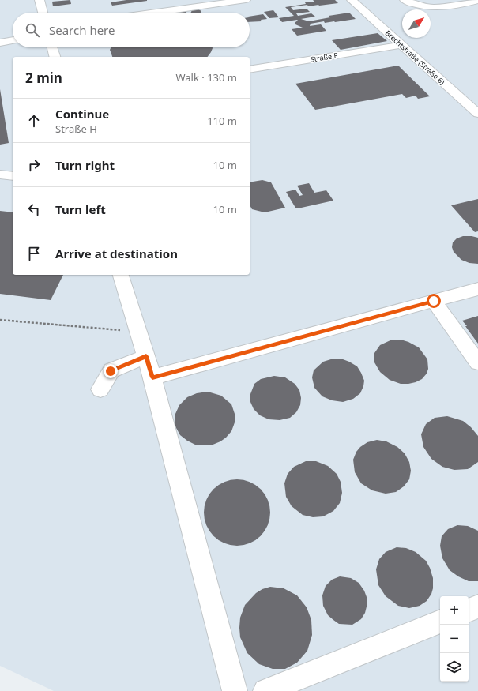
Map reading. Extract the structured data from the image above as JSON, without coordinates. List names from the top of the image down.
{
  "streets": {
    "street": ["Straße F", "Brechtstraße (Straße 6)"]
  },
  "crossings": [
    ["Straße F", "Brechtstraße (Straße 6)"]
  ],
  "north": "top right",
  "page": {
    "search": "Search here",
    "heading": ["2 min", "Walk · 130 m"],
    "list": [
      ["Continue", "Straße H", "110 m"],
      ["Turn right", "10 m"],
      ["Turn left", "10 m"],
      "Arrive at destination"
    ],
    "map_buttons": ["+", "−"]
  }
}
